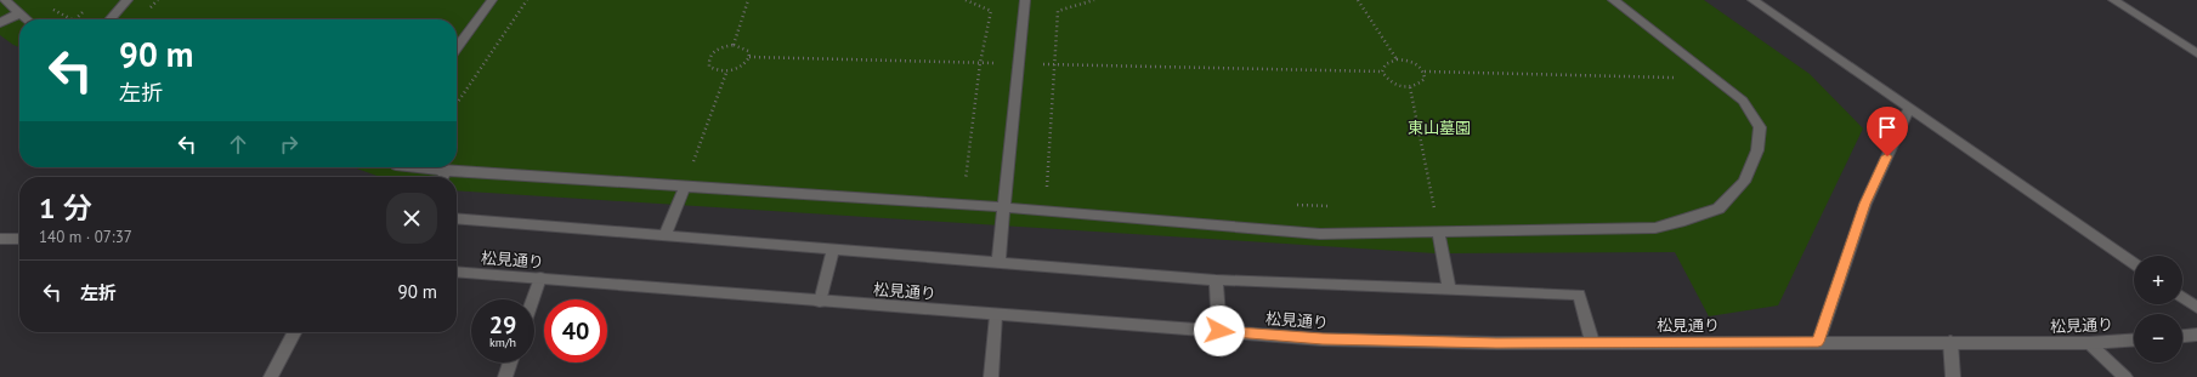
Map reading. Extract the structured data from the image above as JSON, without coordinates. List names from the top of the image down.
{
  "streets": {
    "street": ["松見通り"]
  },
  "parks": ["東山墓園"],
  "page": {
    "turn": ["90 m", "左折"],
    "heading": ["1 分", "140 m · 07:37"],
    "map_buttons": ["+", "−"],
    "list": [
      {
        "name": "左折",
        "value": "90 m"
      }
    ],
    "speed": "29 km/h",
    "limit": "40"
  }
}
